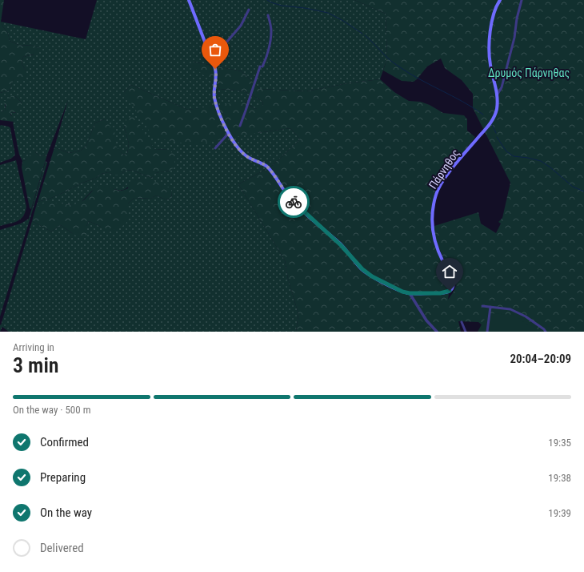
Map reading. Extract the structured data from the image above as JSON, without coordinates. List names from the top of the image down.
{
  "streets": {
    "main road": ["Πάρνηθος"]
  },
  "parks": ["Δρυμός Πάρνηθας"],
  "page": {
    "heading": ["3 min", "Arriving in", "20:04–20:09"],
    "bar": "On the way · 500 m",
    "list": [
      ["Confirmed", "19:35"],
      ["Preparing", "19:38"],
      ["On the way", "19:39"],
      "Delivered"
    ]
  }
}
